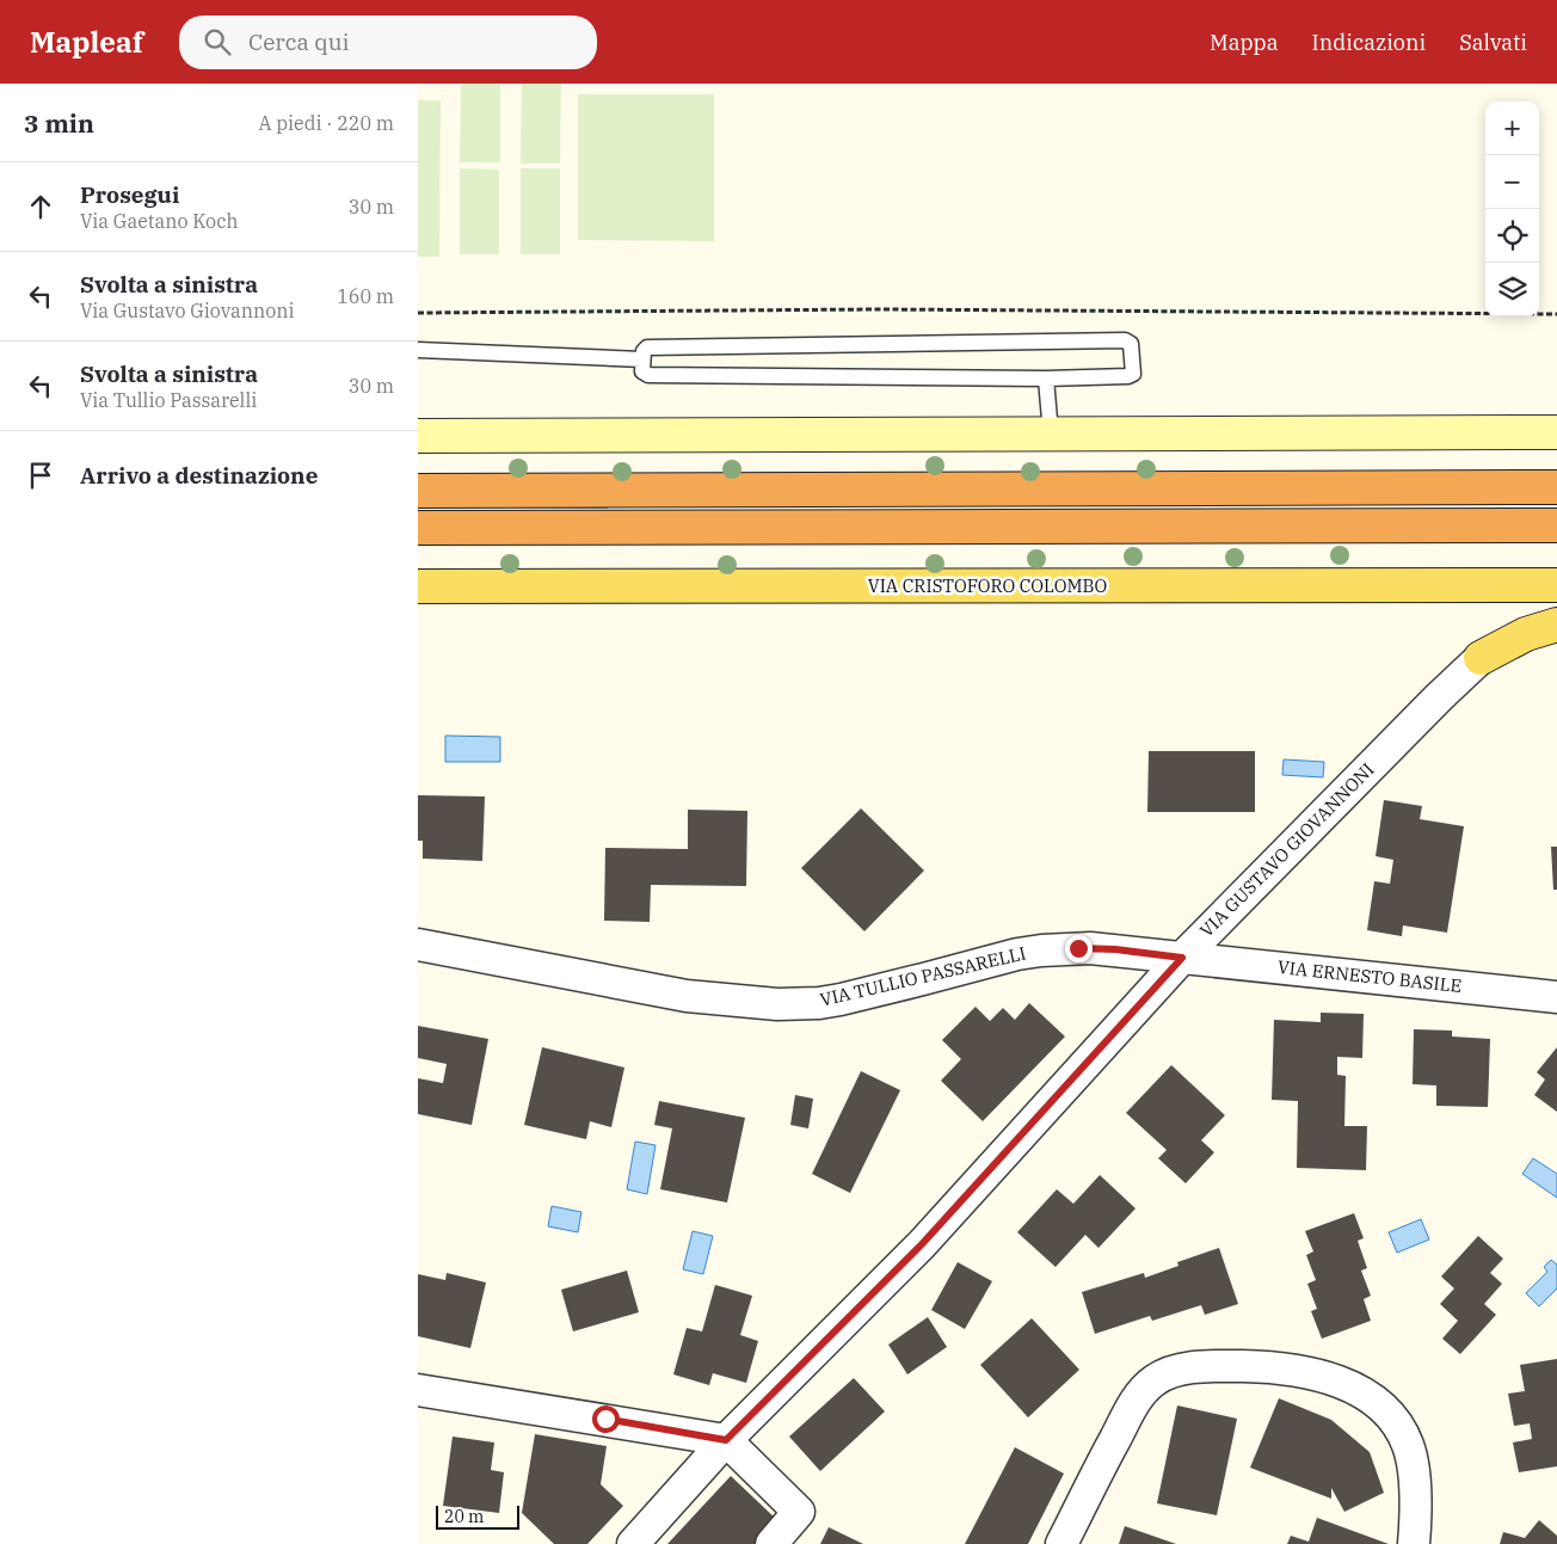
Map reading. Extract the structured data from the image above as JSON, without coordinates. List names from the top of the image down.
{
  "streets": {
    "main road": ["VIA CRISTOFORO COLOMBO"],
    "street": ["VIA GUSTAVO GIOVANNONI", "VIA TULLIO PASSARELLI", "VIA ERNESTO BASILE"]
  },
  "crossings": [
    ["VIA GUSTAVO GIOVANNONI", "VIA TULLIO PASSARELLI"],
    ["VIA GUSTAVO GIOVANNONI", "VIA ERNESTO BASILE"],
    ["VIA TULLIO PASSARELLI", "VIA ERNESTO BASILE"]
  ],
  "scale_bar": "20 m",
  "page": {
    "header": "Mapleaf",
    "search": "Cerca qui",
    "nav": ["Mappa", "Indicazioni", "Salvati"],
    "heading": ["3 min", "A piedi · 220 m"],
    "map_buttons": ["+", "−"],
    "list": [
      ["Prosegui", "Via Gaetano Koch", "30 m"],
      ["Svolta a sinistra", "Via Gustavo Giovannoni", "160 m"],
      ["Svolta a sinistra", "Via Tullio Passarelli", "30 m"],
      "Arrivo a destinazione"
    ],
    "scale": "20 m"
  }
}
